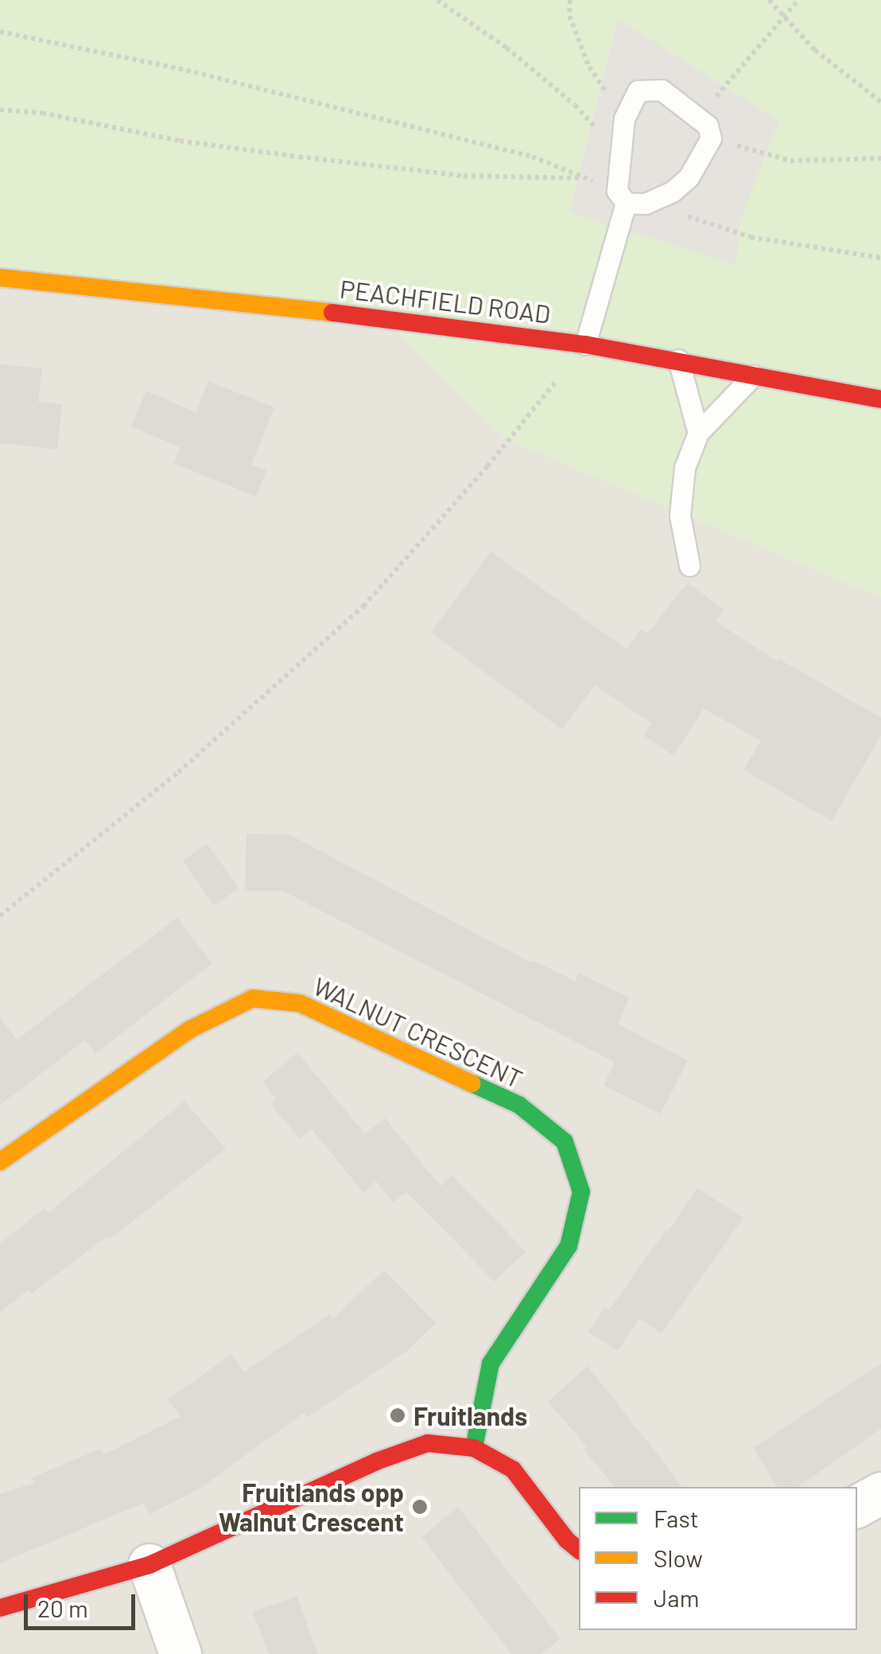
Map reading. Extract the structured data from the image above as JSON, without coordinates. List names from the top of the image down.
{
  "streets": {
    "street": ["PEACHFIELD ROAD", "WALNUT CRESCENT"]
  },
  "places": ["Fruitlands", "Fruitlands opp Walnut Crescent"],
  "legend": ["Fast", "Slow", "Jam"],
  "scale_bar": "20 m"
}
